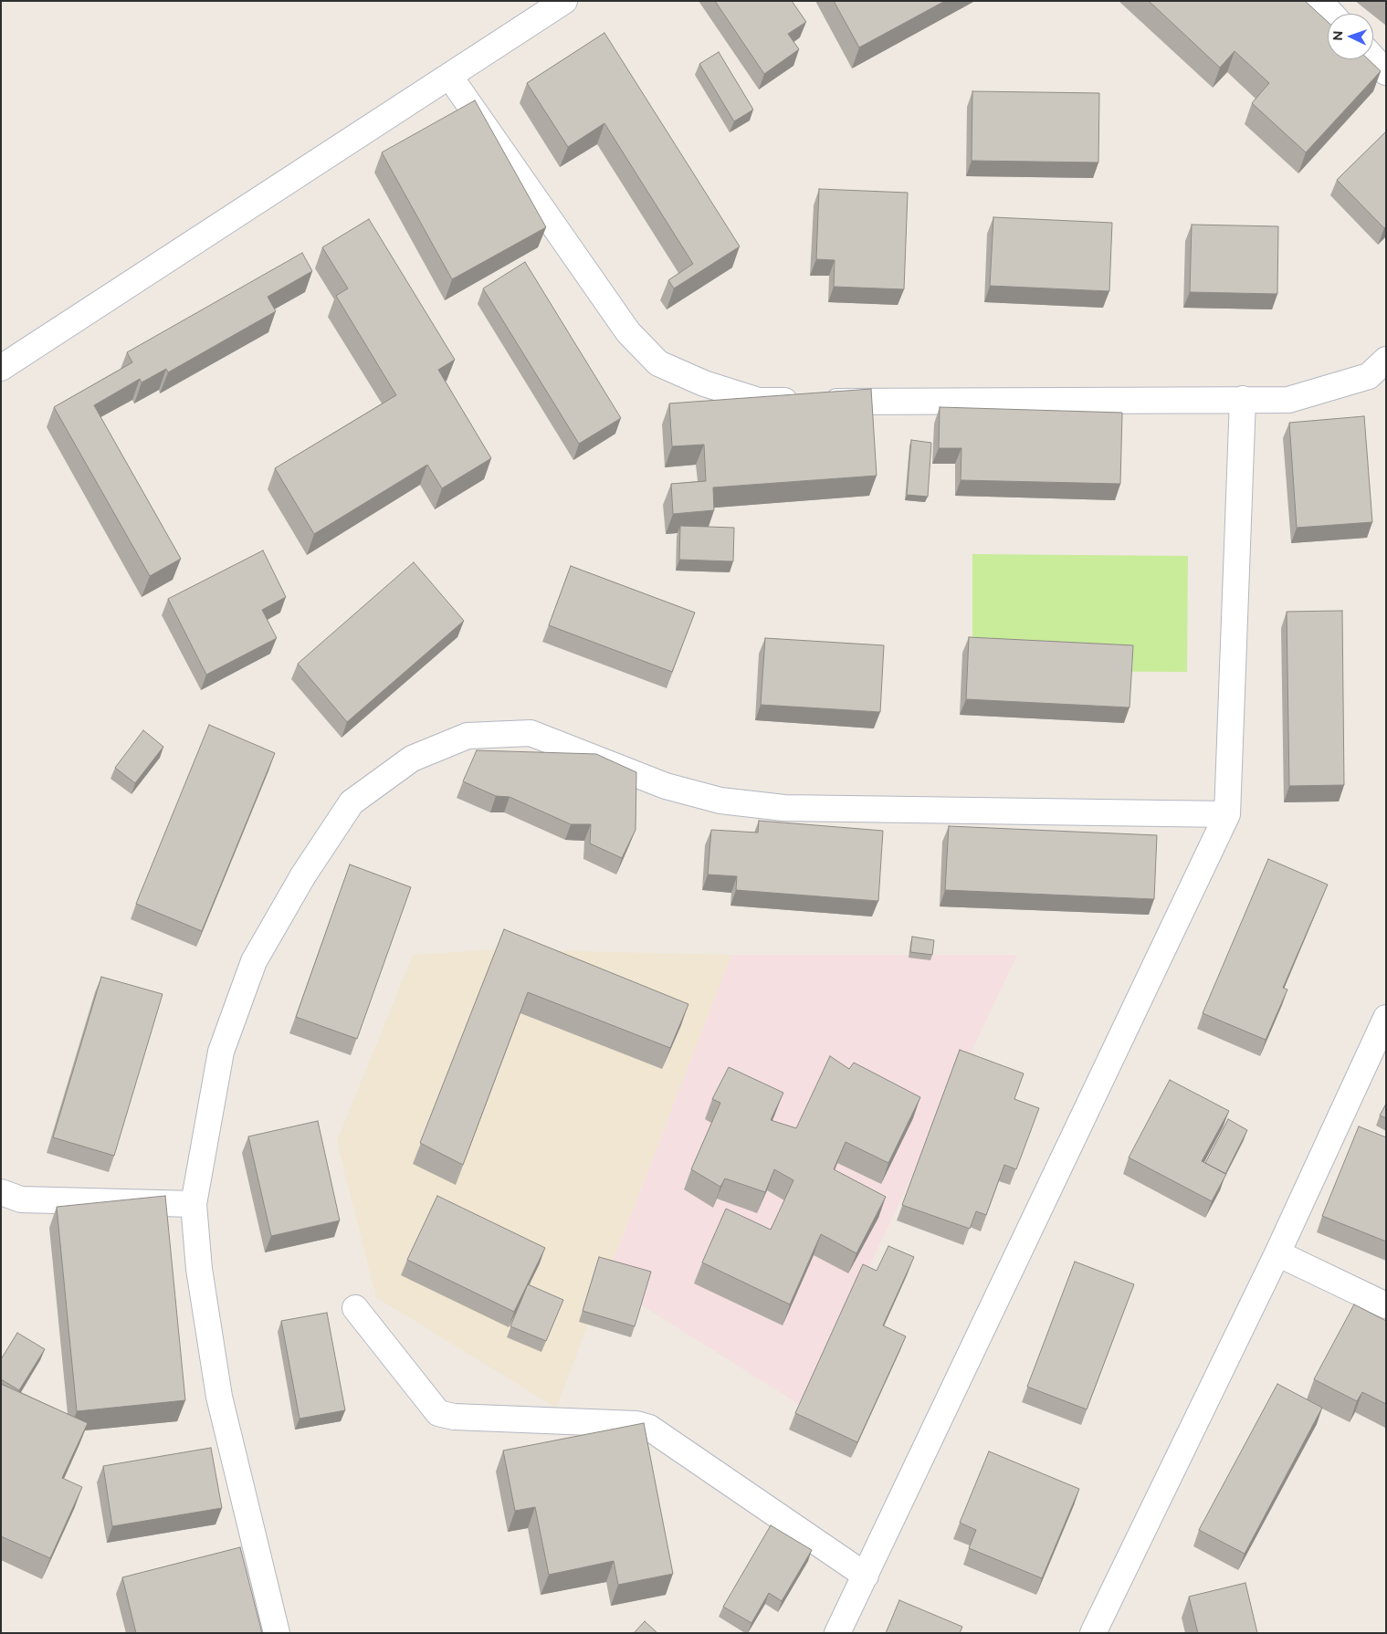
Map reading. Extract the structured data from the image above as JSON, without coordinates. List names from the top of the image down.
{
  "north": "left"
}
